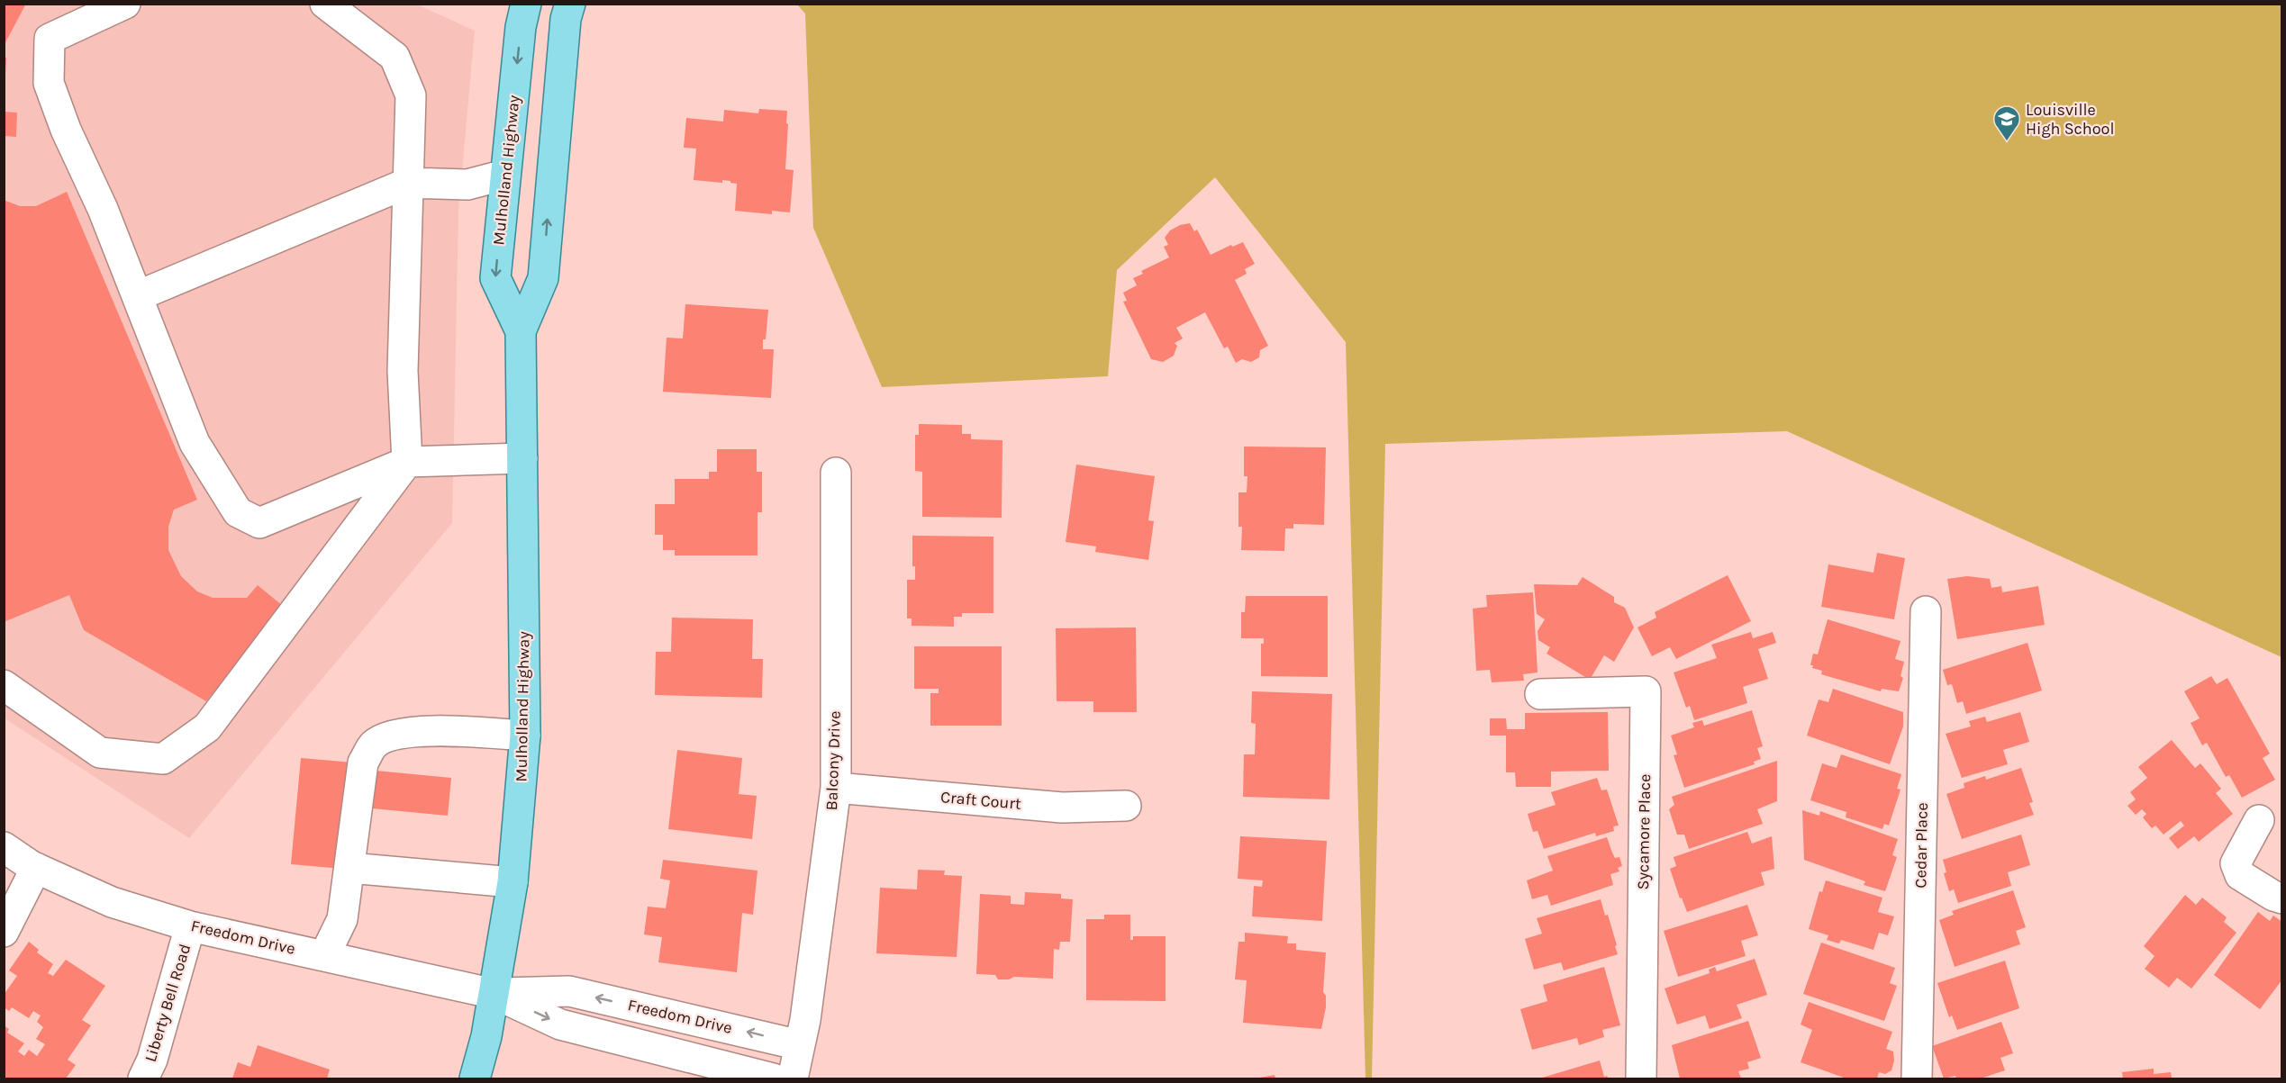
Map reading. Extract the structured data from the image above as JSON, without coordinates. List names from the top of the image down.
{
  "streets": {
    "main road": ["Mulholland Highway"],
    "street": [
      "Balcony Drive",
      "Craft Court",
      "Sycamore Place",
      "Cedar Place",
      "Freedom Drive",
      "Liberty Bell Road"
    ]
  },
  "crossings": [
    ["Mulholland Highway", "Freedom Drive"],
    ["Balcony Drive", "Craft Court"],
    ["Balcony Drive", "Freedom Drive"],
    ["Freedom Drive", "Liberty Bell Road"]
  ],
  "places": {
    "school or university": ["Louisville High School"]
  }
}
